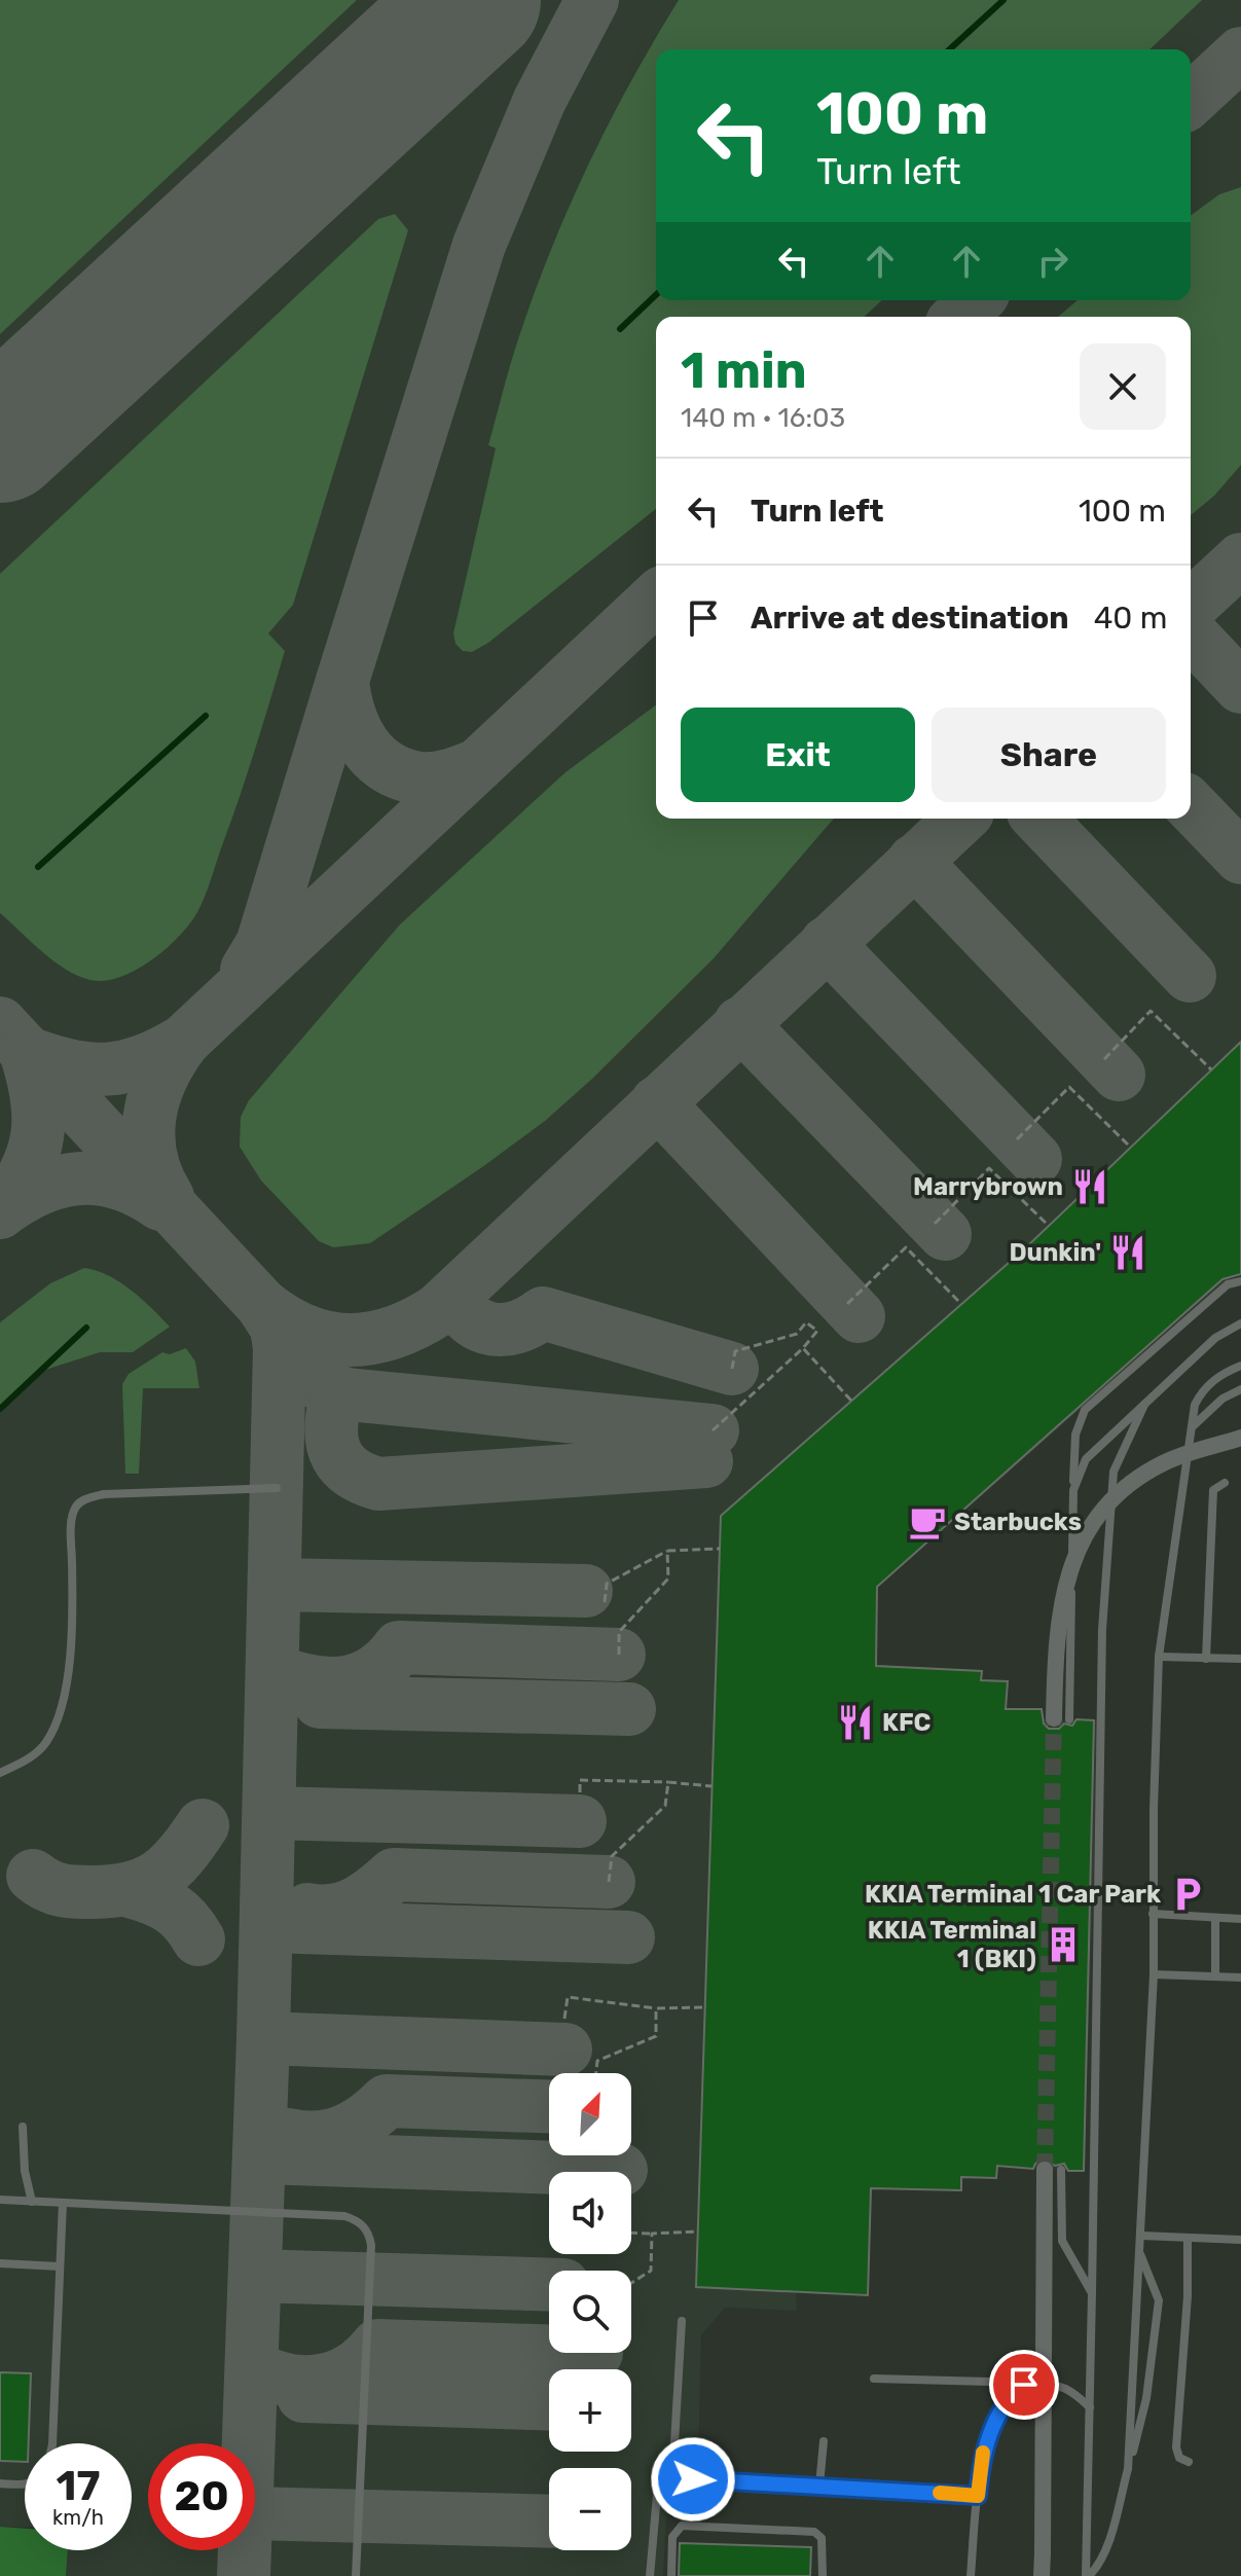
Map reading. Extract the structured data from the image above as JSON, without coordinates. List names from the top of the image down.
{
  "places": {
    "restaurant": ["Marrybrown", "Dunkin'", "KFC"],
    "cafe": ["Starbucks"],
    "parking": ["KKIA Terminal 1 Car Park"],
    "building": ["KKIA Terminal 1 (BKI)"]
  },
  "north": "top right",
  "page": {
    "turn": ["100 m", "Turn left"],
    "heading": ["1 min", "140 m · 16:03"],
    "list": [
      {
        "name": "Turn left",
        "value": "100 m"
      },
      {
        "name": "Arrive at destination",
        "value": "40 m"
      }
    ],
    "buttons": ["Exit", "Share"],
    "map_buttons": ["+", "−"],
    "speed": "17 km/h",
    "limit": "20"
  }
}
